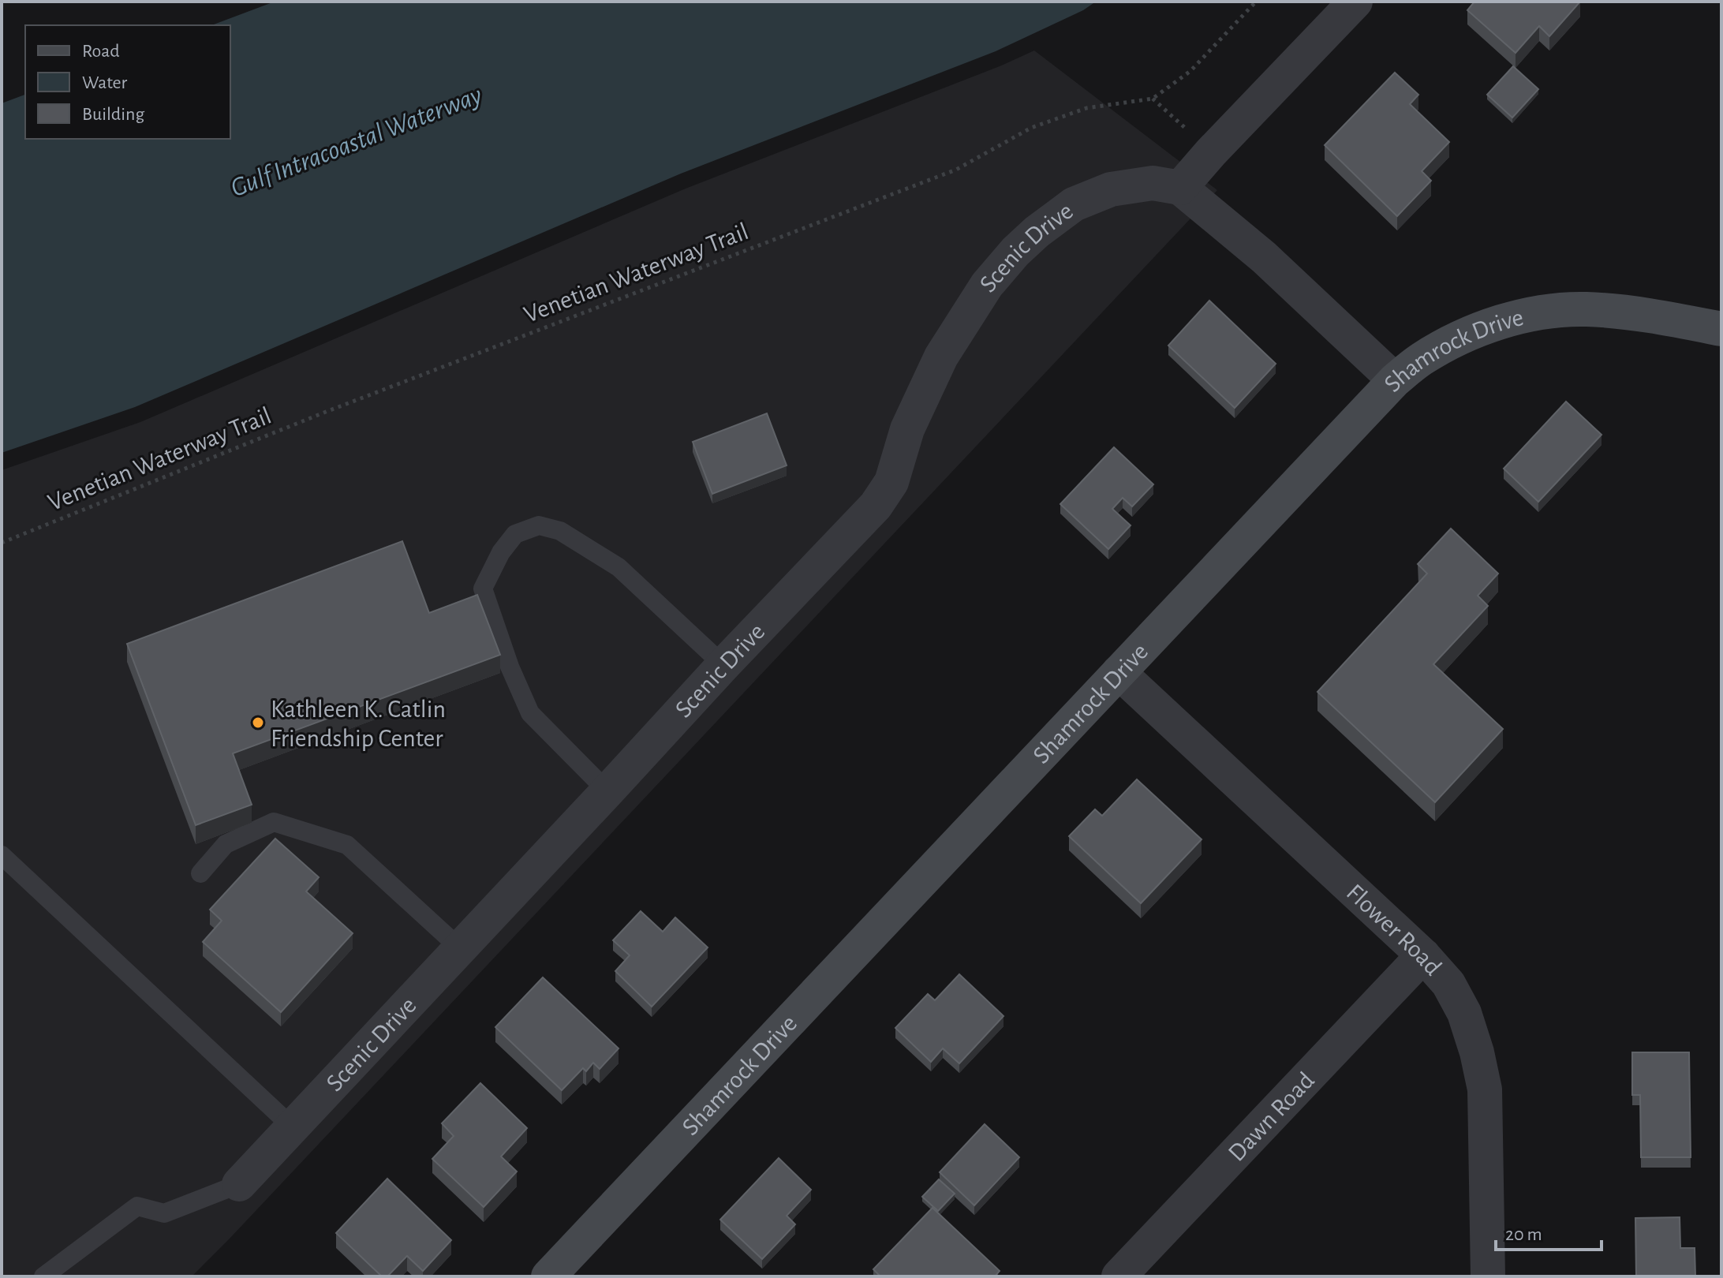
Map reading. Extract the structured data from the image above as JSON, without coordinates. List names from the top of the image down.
{
  "streets": {
    "street": [
      "Scenic Drive",
      "Shamrock Drive",
      "Flower Road",
      "Dawn Road"
    ],
    "path": ["Venetian Waterway Trail"]
  },
  "crossings": [
    ["Shamrock Drive", "Flower Road"],
    ["Flower Road", "Dawn Road"]
  ],
  "water": ["Gulf Intracoastal Waterway"],
  "places": ["Kathleen K. Catlin Friendship Center"],
  "legend": ["Road", "Water", "Building"],
  "scale_bar": "20 m"
}
